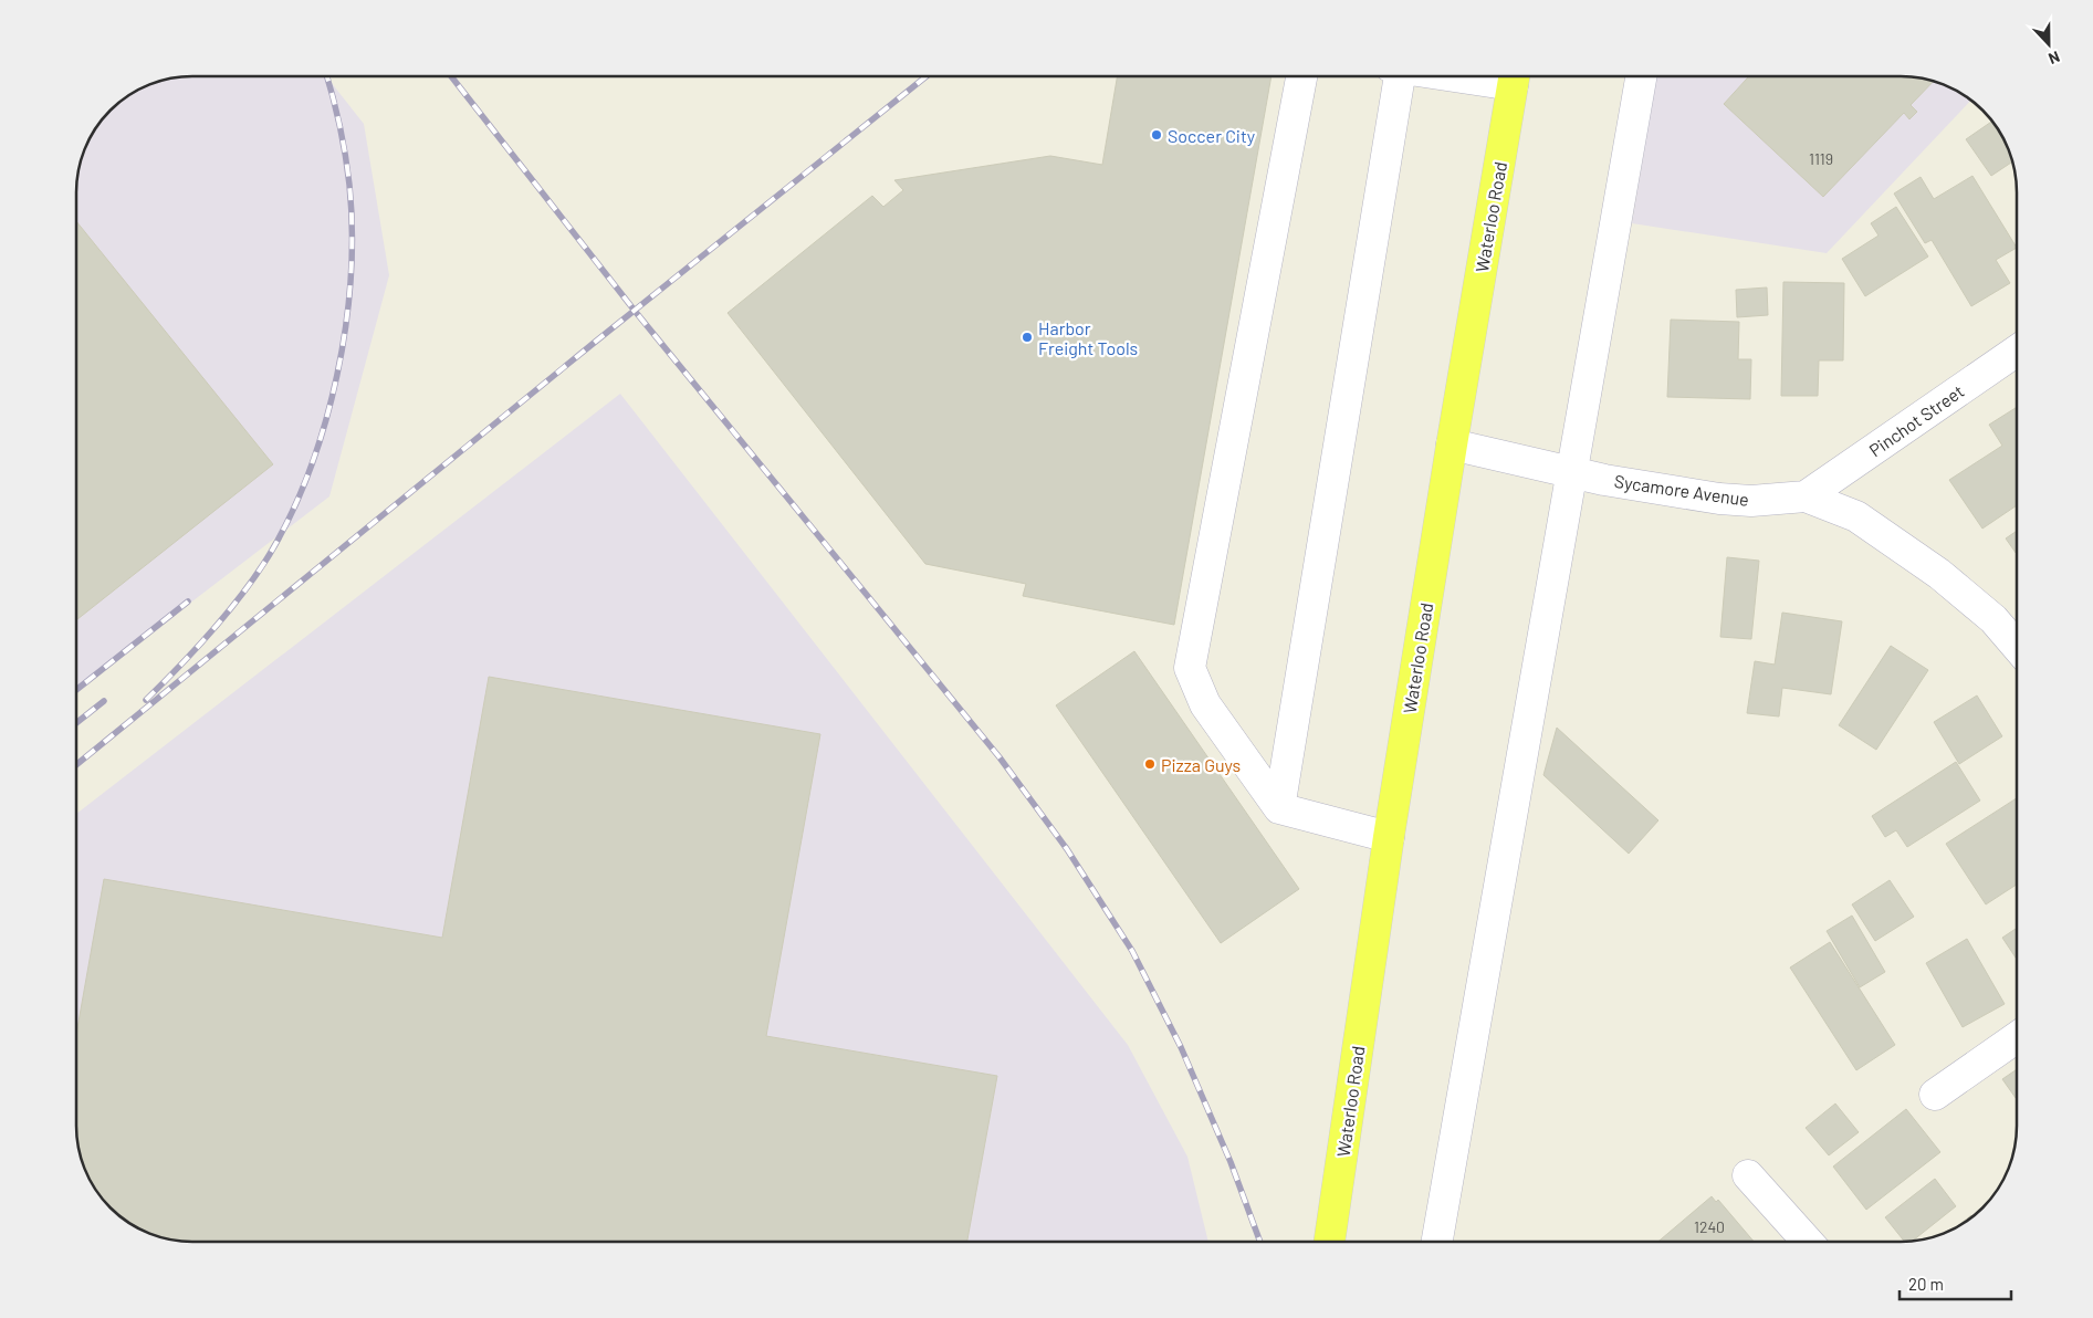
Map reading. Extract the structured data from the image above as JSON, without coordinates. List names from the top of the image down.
{
  "streets": {
    "main road": ["Waterloo Road"],
    "street": ["Pinchot Street", "Sycamore Avenue"]
  },
  "crossings": [
    ["Waterloo Road", "Sycamore Avenue"],
    ["Pinchot Street", "Sycamore Avenue"]
  ],
  "places": ["Soccer City", "Harbor Freight Tools", "Pizza Guys"],
  "house_numbers": ["1119", "1240"],
  "scale_bar": "20 m",
  "north": "bottom"
}
